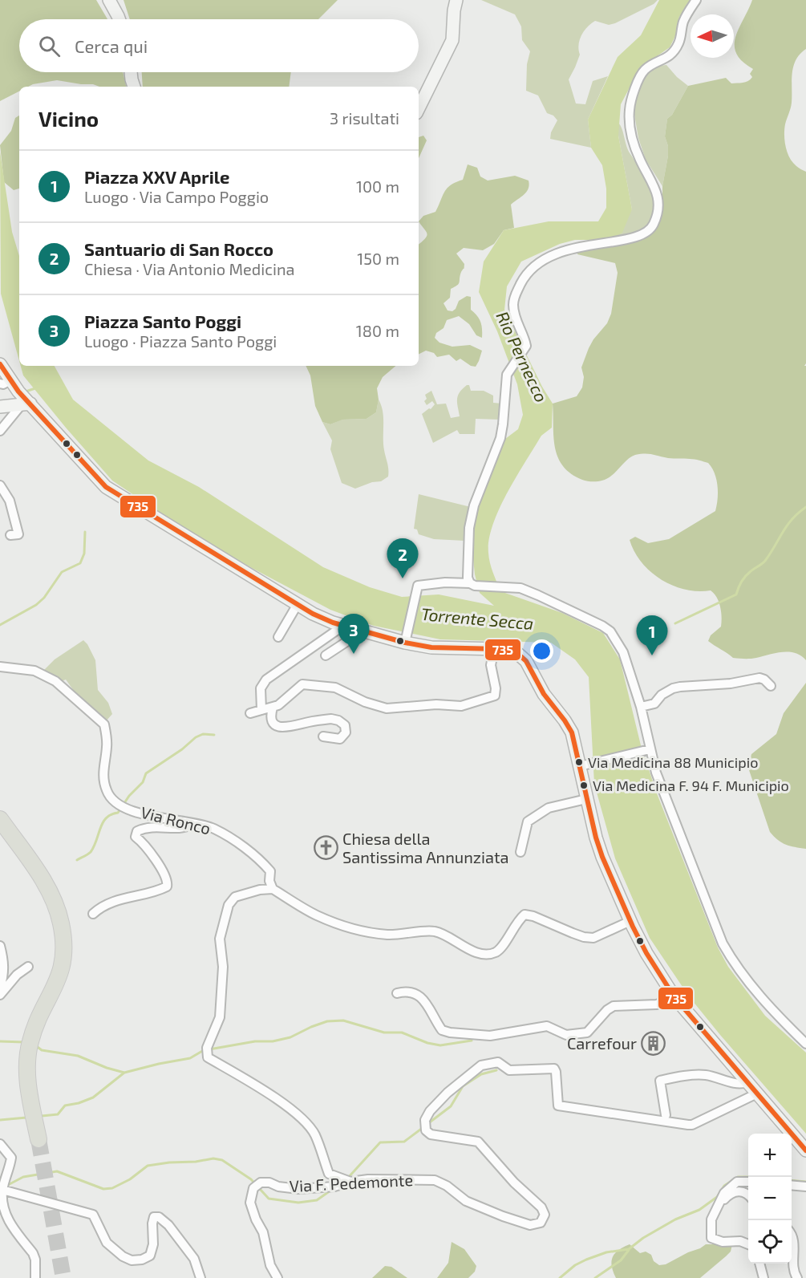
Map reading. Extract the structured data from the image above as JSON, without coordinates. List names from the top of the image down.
{
  "streets": {
    "street": ["Via Ronco", "Via F. Pedemonte"]
  },
  "water": ["Rio Pernecco", "Torrente Secca"],
  "places": {
    "other": ["Via Medicina 88 Municipio", "Via Medicina F. 94 F. Municipio"],
    "church": ["Chiesa della Santissima Annunziata"],
    "building": ["Carrefour"]
  },
  "lines": ["transit line 735"],
  "north": "left",
  "page": {
    "search": "Cerca qui",
    "heading": ["Vicino", "3 risultati"],
    "list": [
      {
        "mark": "1",
        "name": "Piazza XXV Aprile",
        "note": "Luogo · Via Campo Poggio",
        "value": "100 m"
      },
      {
        "mark": "2",
        "name": "Santuario di San Rocco",
        "note": "Chiesa · Via Antonio Medicina",
        "value": "150 m"
      },
      {
        "mark": "3",
        "name": "Piazza Santo Poggi",
        "note": "Luogo · Piazza Santo Poggi",
        "value": "180 m"
      }
    ],
    "pins": ["2", "3", "1"],
    "map_buttons": ["+", "−"]
  }
}
